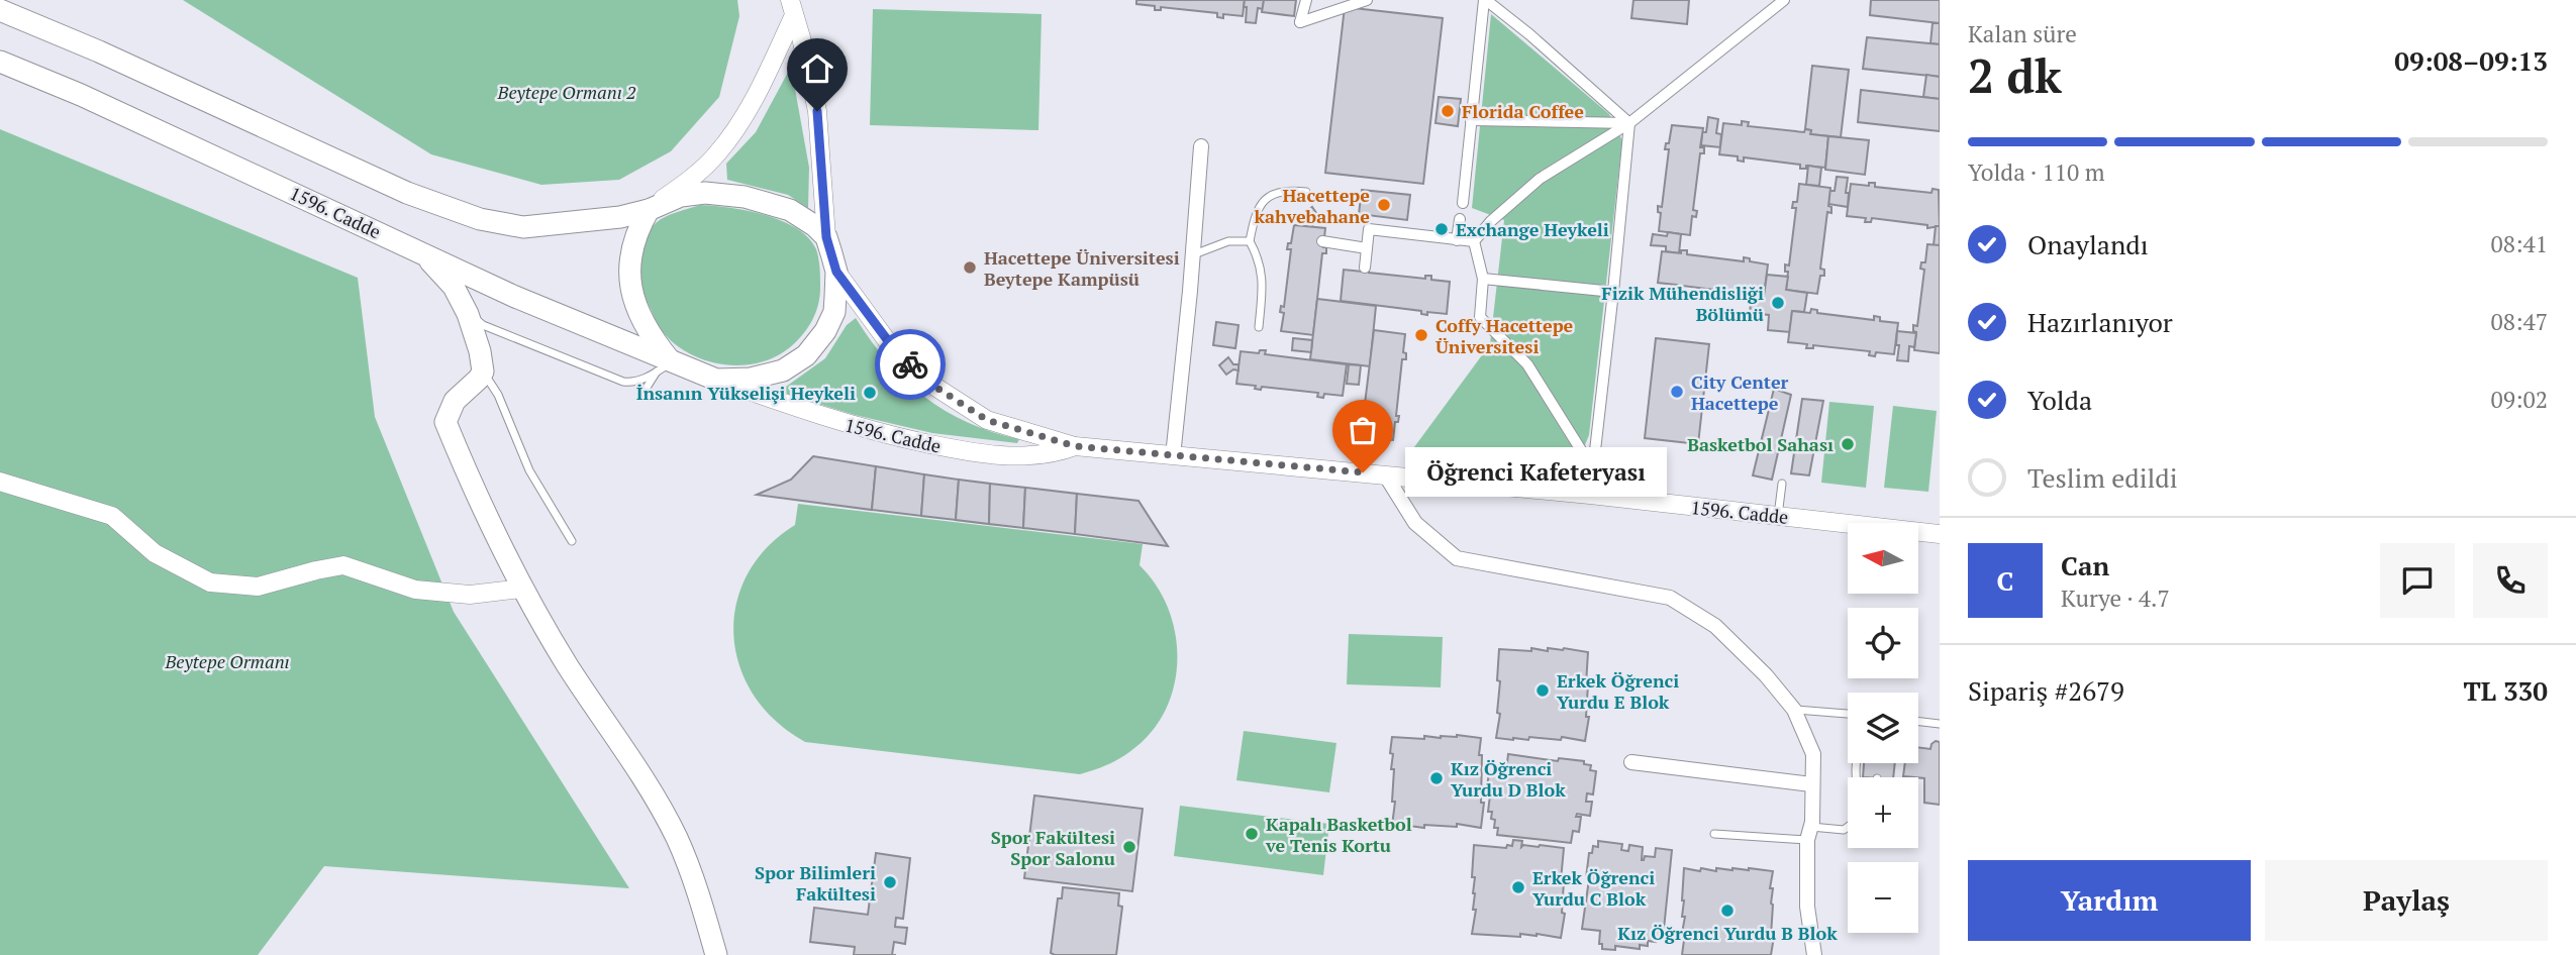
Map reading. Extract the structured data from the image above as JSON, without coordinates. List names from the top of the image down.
{
  "streets": {
    "main road": ["1596. Cadde"]
  },
  "parks": ["Beytepe Ormanı 2", "Beytepe Ormanı"],
  "places": [
    "Florida Coffee",
    "Hacettepe kahvebahane",
    "Exchange Heykeli",
    "Hacettepe Üniversitesi Beytepe Kampüsü",
    "Fizik Mühendisliği Bölümü",
    "Coffy Hacettepe Üniversitesi",
    "City Center Hacettepe",
    "İnsanın Yükselişi Heykeli",
    "Basketbol Sahası",
    "Öğrenci Kafeteryası",
    "Erkek Öğrenci Yurdu E Blok",
    "Kız Öğrenci Yurdu D Blok",
    "Kapalı Basketbol ve Tenis Kortu",
    "Spor Fakültesi Spor Salonu",
    "Spor Bilimleri Fakültesi",
    "Erkek Öğrenci Yurdu C Blok",
    "Kız Öğrenci Yurdu B Blok"
  ],
  "north": "left",
  "page": {
    "heading": ["2 dk", "Kalan süre", "09:08–09:13"],
    "panel": [
      "Can",
      "Kurye · 4.7",
      "Sipariş #2679",
      "TL 330"
    ],
    "bar": "Yolda · 110 m",
    "list": [
      ["Onaylandı", "08:41"],
      ["Hazırlanıyor", "08:47"],
      ["Yolda", "09:02"],
      "Teslim edildi"
    ],
    "bubble": "Öğrenci Kafeteryası",
    "map_buttons": ["+", "−"],
    "round": "C",
    "buttons": ["Yardım", "Paylaş"]
  }
}
